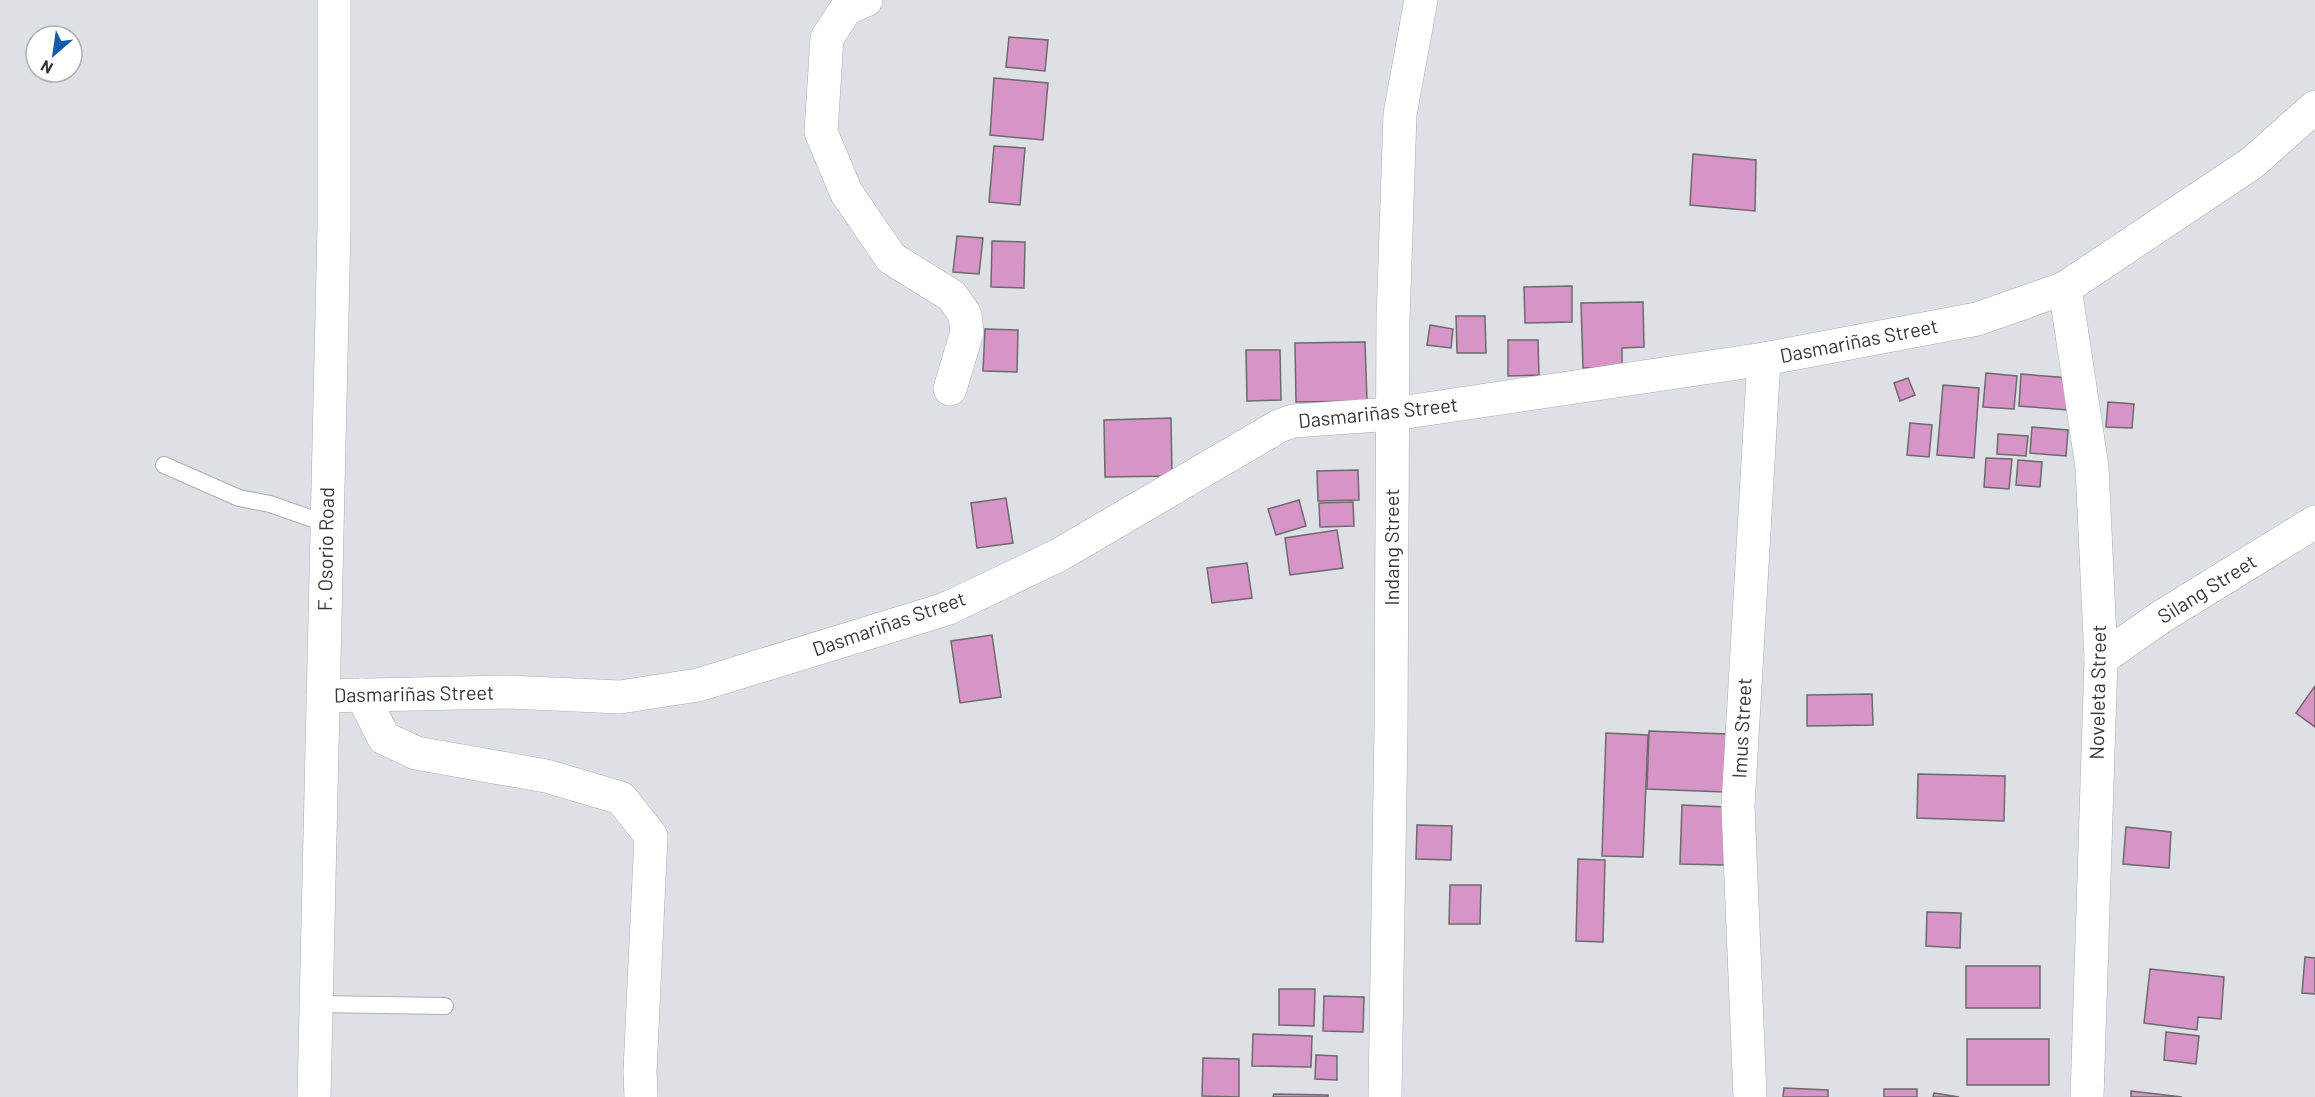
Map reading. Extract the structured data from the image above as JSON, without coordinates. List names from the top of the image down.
{
  "streets": {
    "street": [
      "Dasmariñas Street",
      "Indang Street",
      "F. Osorio Road",
      "Silang Street",
      "Noveleta Street",
      "Imus Street"
    ]
  },
  "crossings": [
    ["Dasmariñas Street", "Indang Street"],
    ["Dasmariñas Street", "F. Osorio Road"],
    ["Dasmariñas Street", "Noveleta Street"],
    ["Dasmariñas Street", "Imus Street"],
    ["Silang Street", "Noveleta Street"]
  ],
  "north": "bottom left"
}
